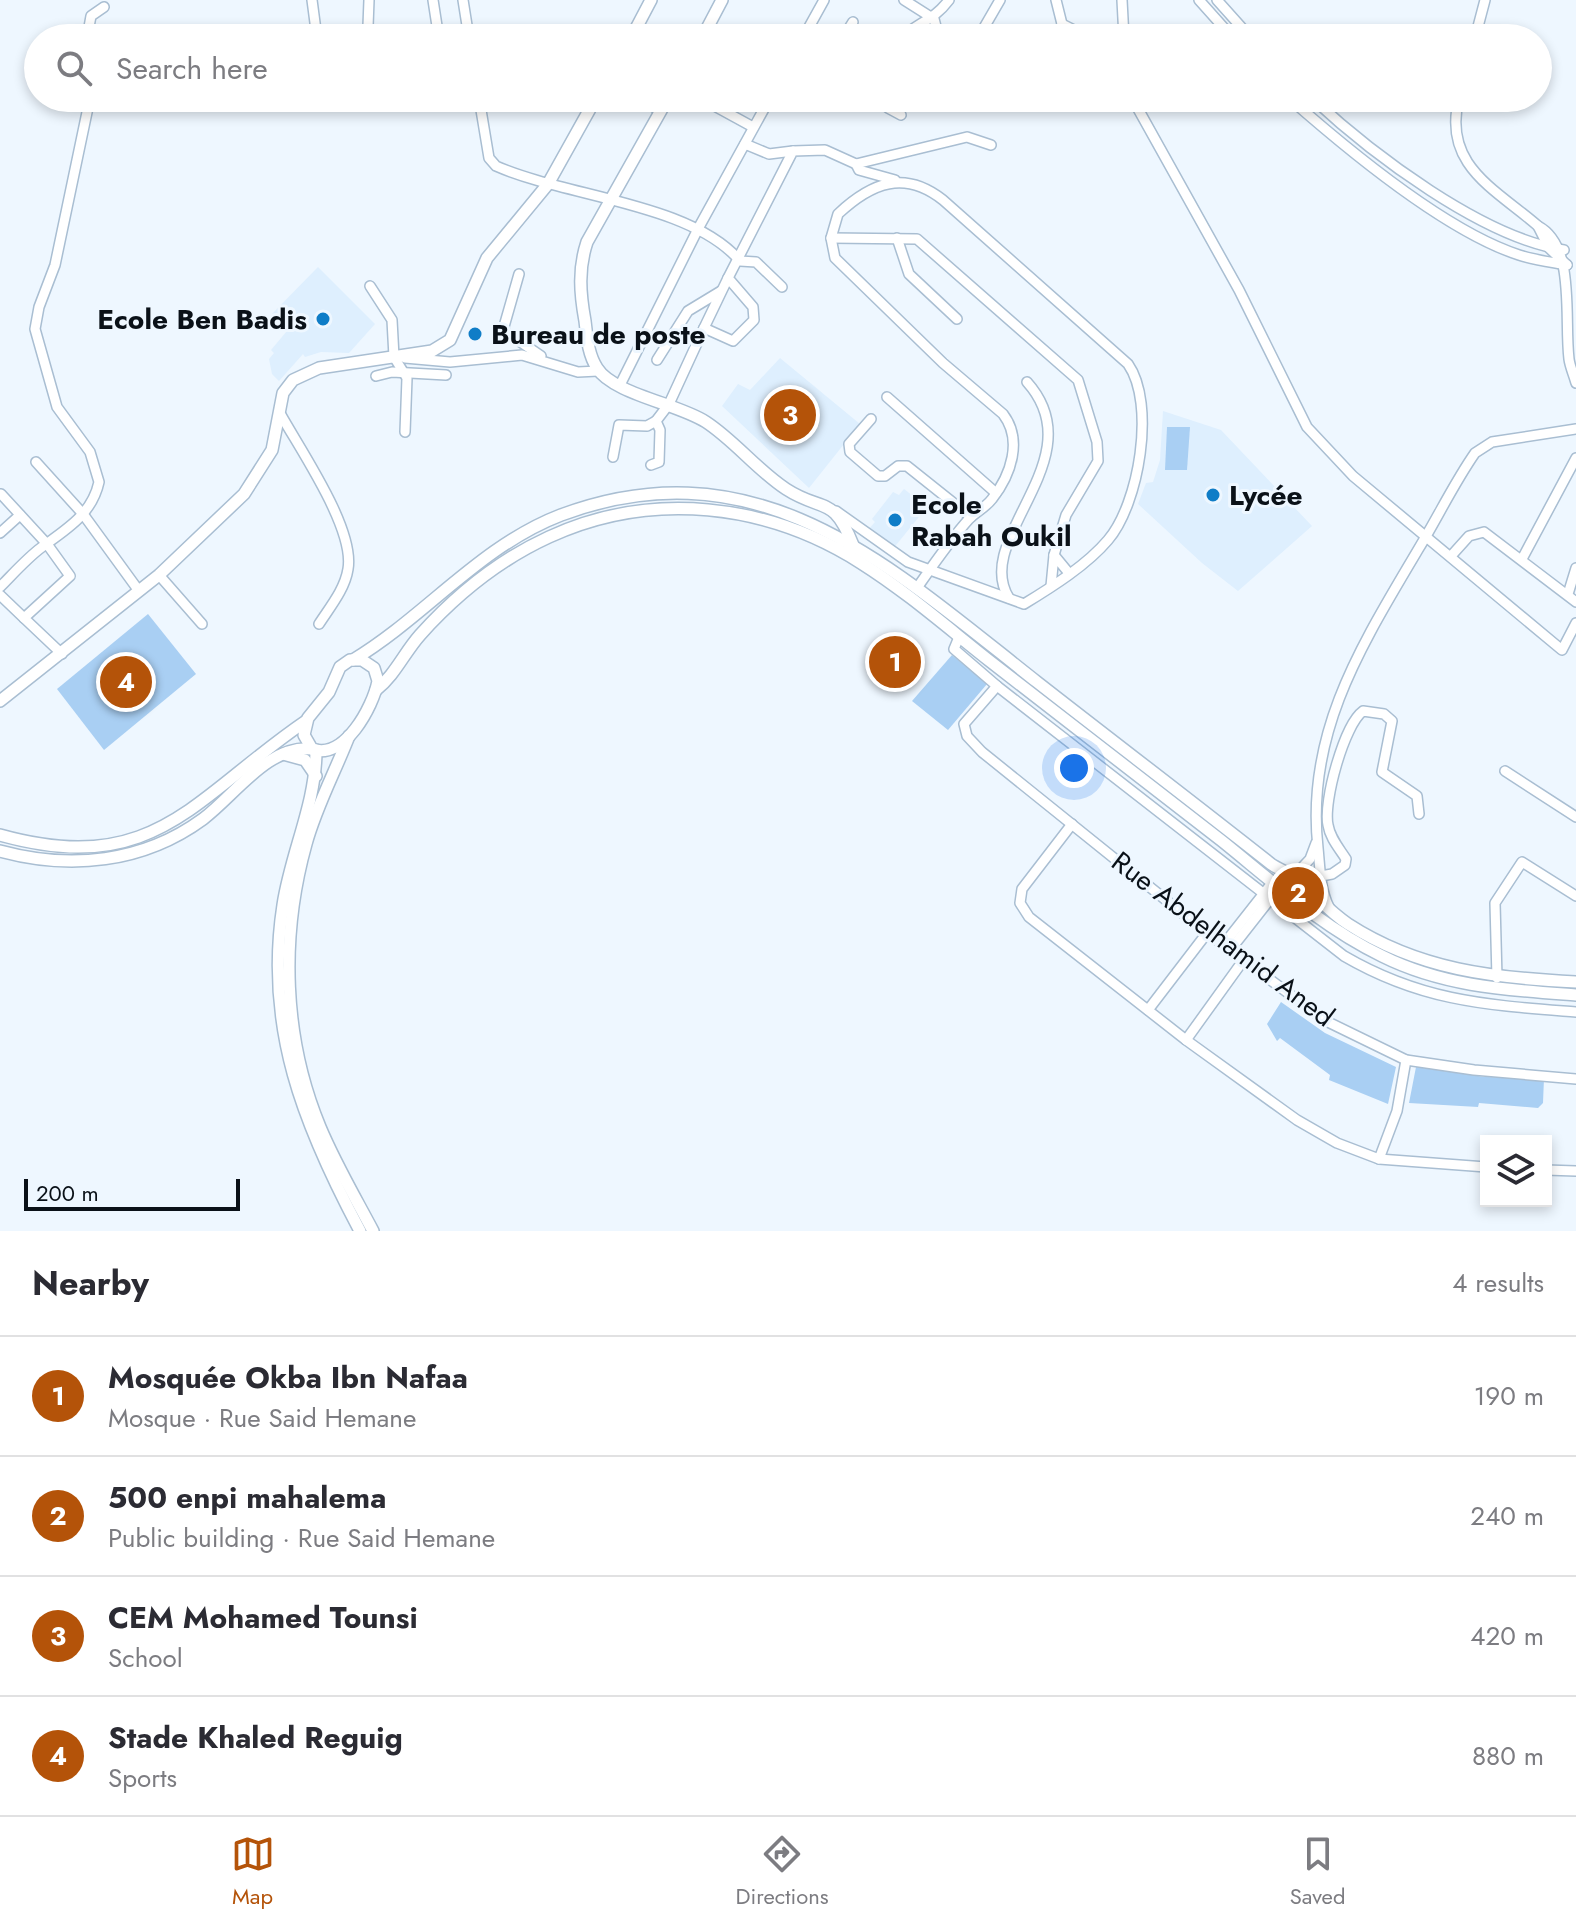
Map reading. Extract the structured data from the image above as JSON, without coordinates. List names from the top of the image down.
{
  "streets": {
    "street": ["Rue Abdelhamid Aned"]
  },
  "places": [
    "Ecole Ben Badis",
    "Bureau de poste",
    "Lycée",
    "Ecole Rabah Oukil"
  ],
  "scale_bar": "200 m",
  "page": {
    "search": "Search here",
    "pins": [
      "3",
      "1",
      "4",
      "2"
    ],
    "scale": "200 m",
    "heading": ["Nearby", "4 results"],
    "list": [
      {
        "mark": "1",
        "name": "Mosquée Okba Ibn Nafaa",
        "note": "Mosque · Rue Said Hemane",
        "value": "190 m"
      },
      {
        "mark": "2",
        "name": "500 enpi mahalema",
        "note": "Public building · Rue Said Hemane",
        "value": "240 m"
      },
      {
        "mark": "3",
        "name": "CEM Mohamed Tounsi",
        "note": "School",
        "value": "420 m"
      },
      {
        "mark": "4",
        "name": "Stade Khaled Reguig",
        "note": "Sports",
        "value": "880 m"
      }
    ],
    "nav": ["Map", "Directions", "Saved"]
  }
}
